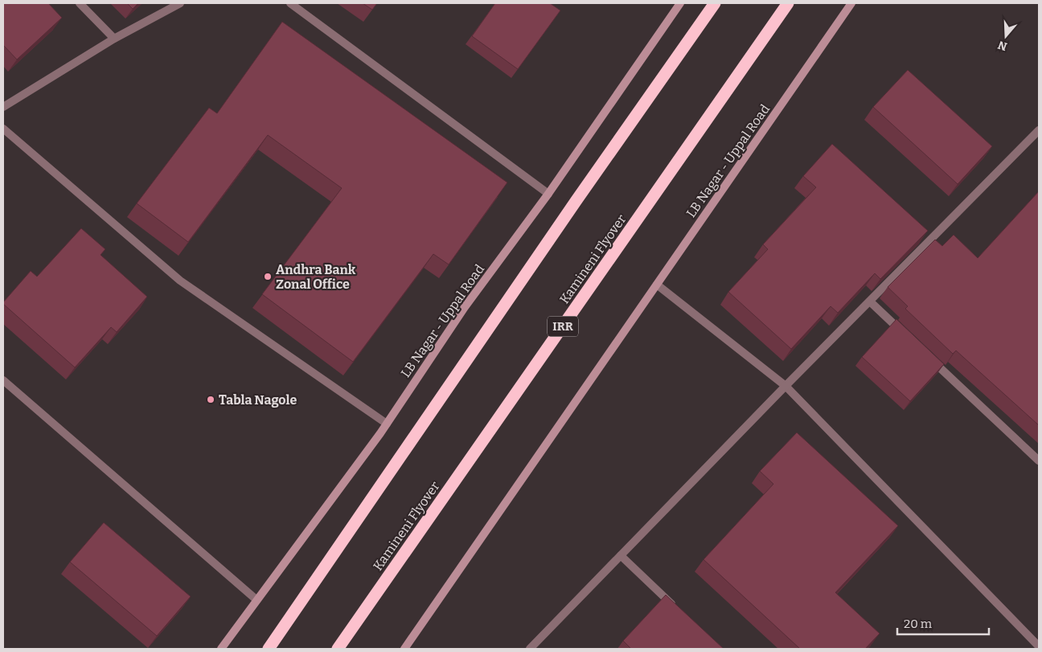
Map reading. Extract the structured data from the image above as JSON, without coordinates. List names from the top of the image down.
{
  "streets": {
    "highway": ["Kamineni Flyover", "IRR"],
    "street": ["LB Nagar - Uppal Road"]
  },
  "places": ["Andhra Bank Zonal Office", "Tabla Nagole"],
  "scale_bar": "20 m",
  "north": "bottom"
}
